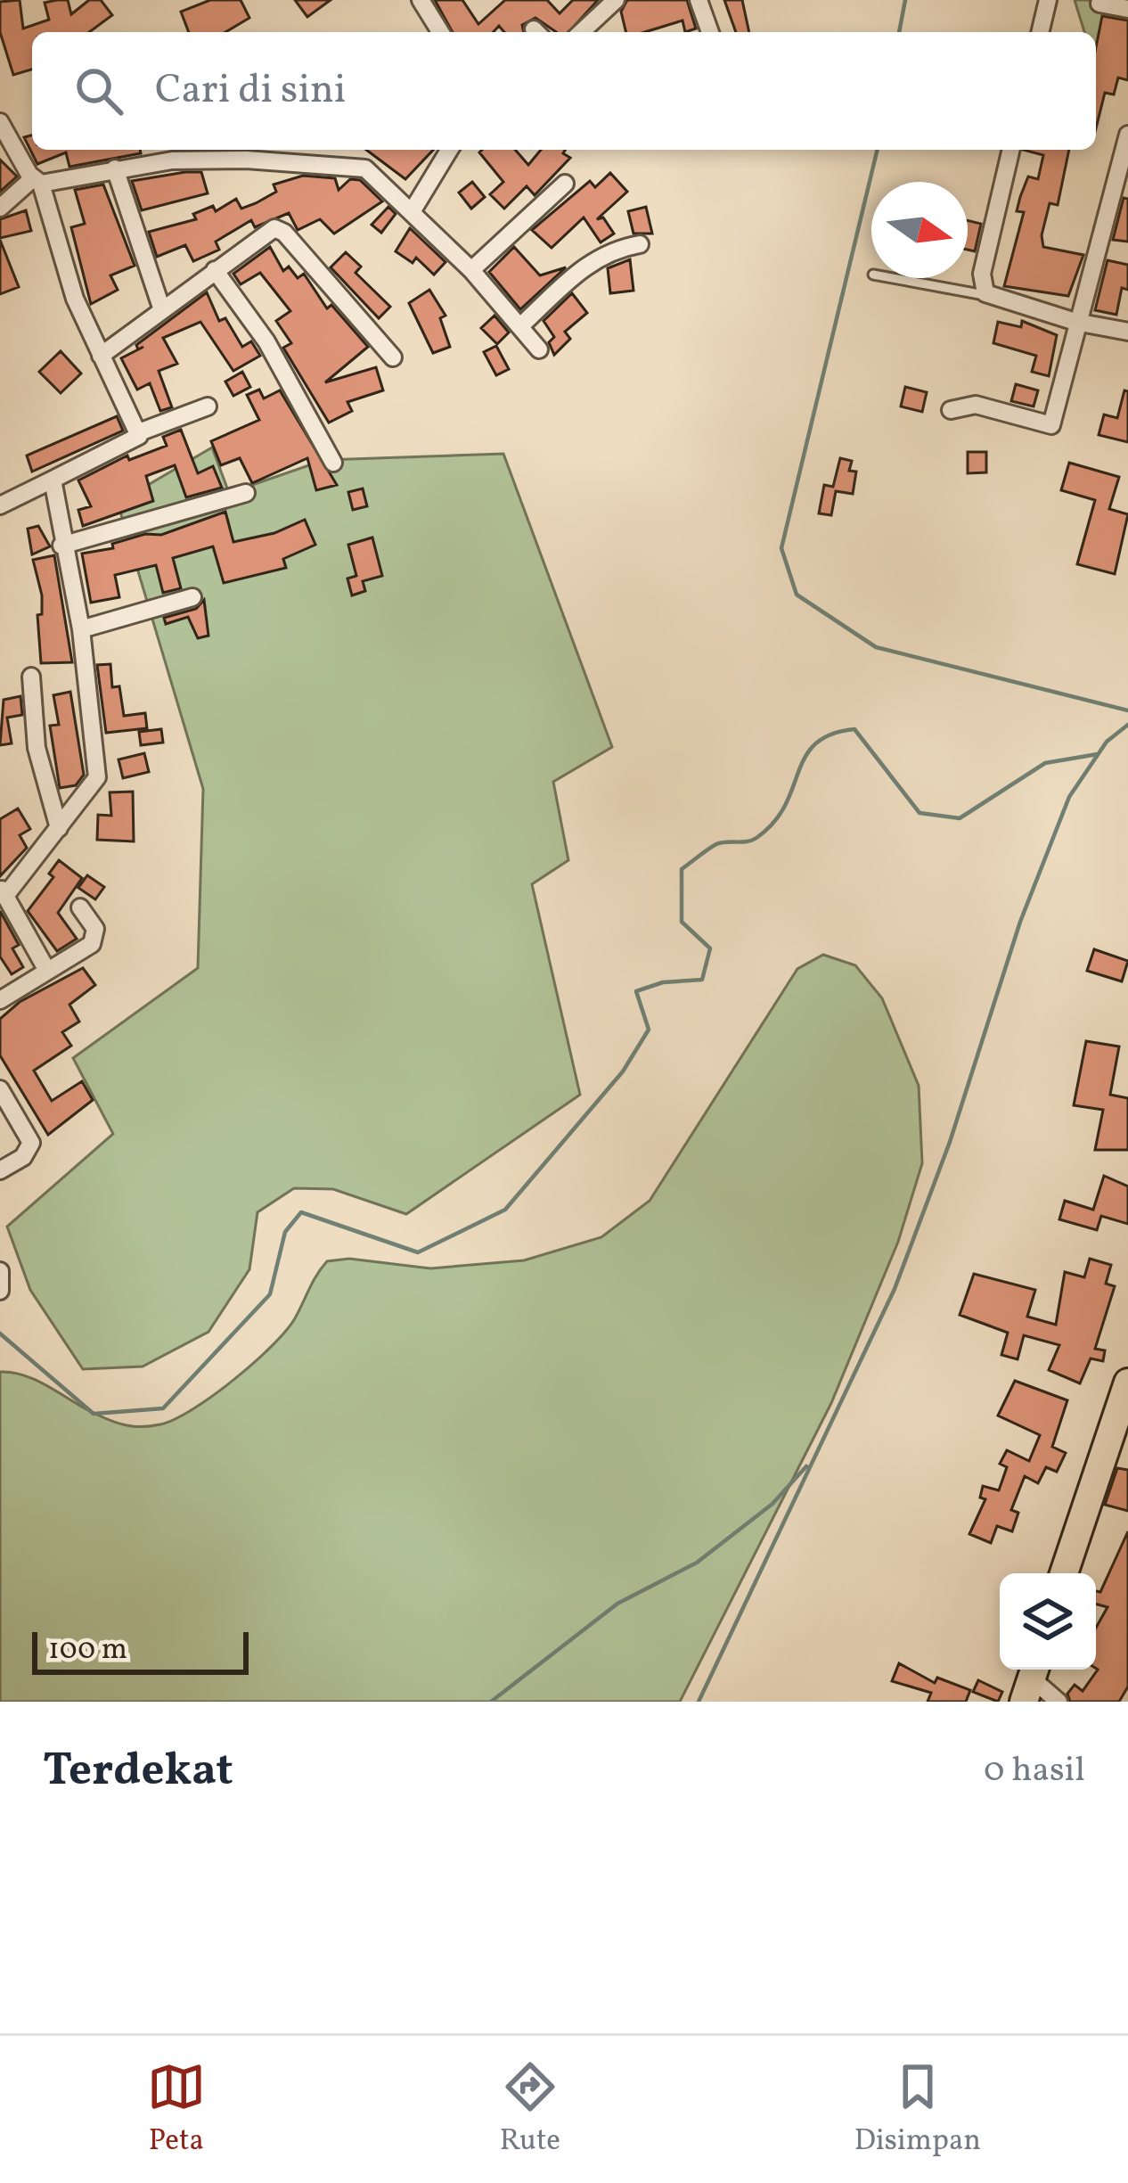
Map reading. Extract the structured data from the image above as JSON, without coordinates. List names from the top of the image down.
{
  "scale_bar": "100 m",
  "north": "right",
  "page": {
    "search": "Cari di sini",
    "scale": "100 m",
    "heading": ["Terdekat", "0 hasil"],
    "nav": ["Peta", "Rute", "Disimpan"]
  }
}
